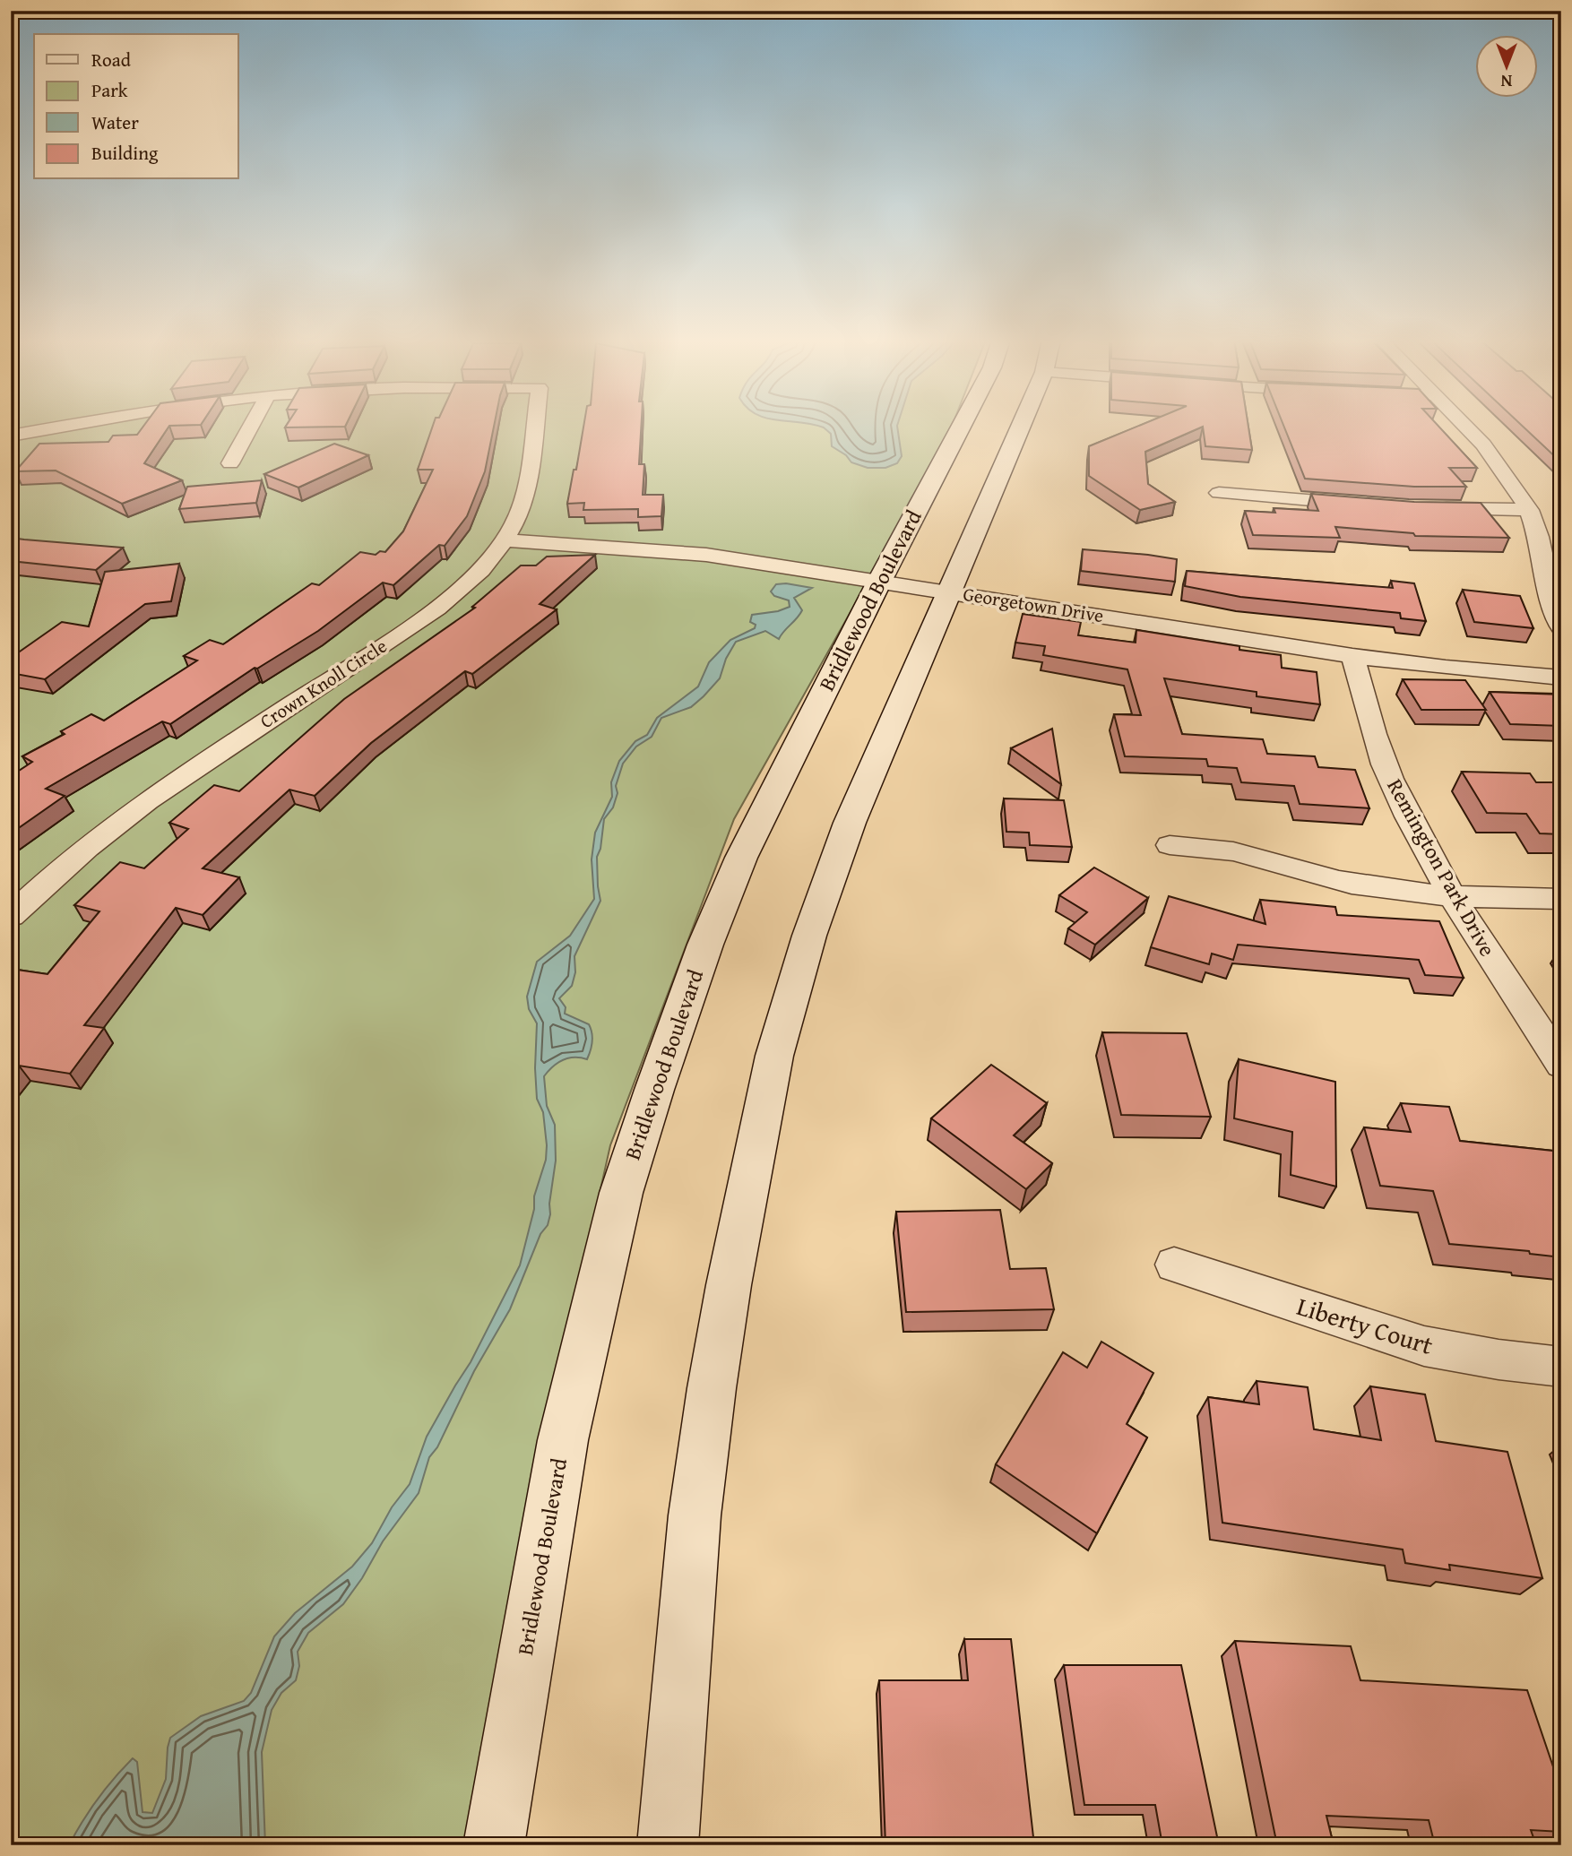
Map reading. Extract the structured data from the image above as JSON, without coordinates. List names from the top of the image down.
{
  "streets": {
    "main road": ["Bridlewood Boulevard"],
    "street": [
      "Georgetown Drive",
      "Crown Knoll Circle",
      "Remington Park Drive",
      "Liberty Court"
    ]
  },
  "crossings": [
    ["Bridlewood Boulevard", "Georgetown Drive"],
    ["Georgetown Drive", "Crown Knoll Circle"],
    ["Georgetown Drive", "Remington Park Drive"]
  ],
  "legend": [
    "Road",
    "Park",
    "Water",
    "Building"
  ],
  "north": "bottom"
}
